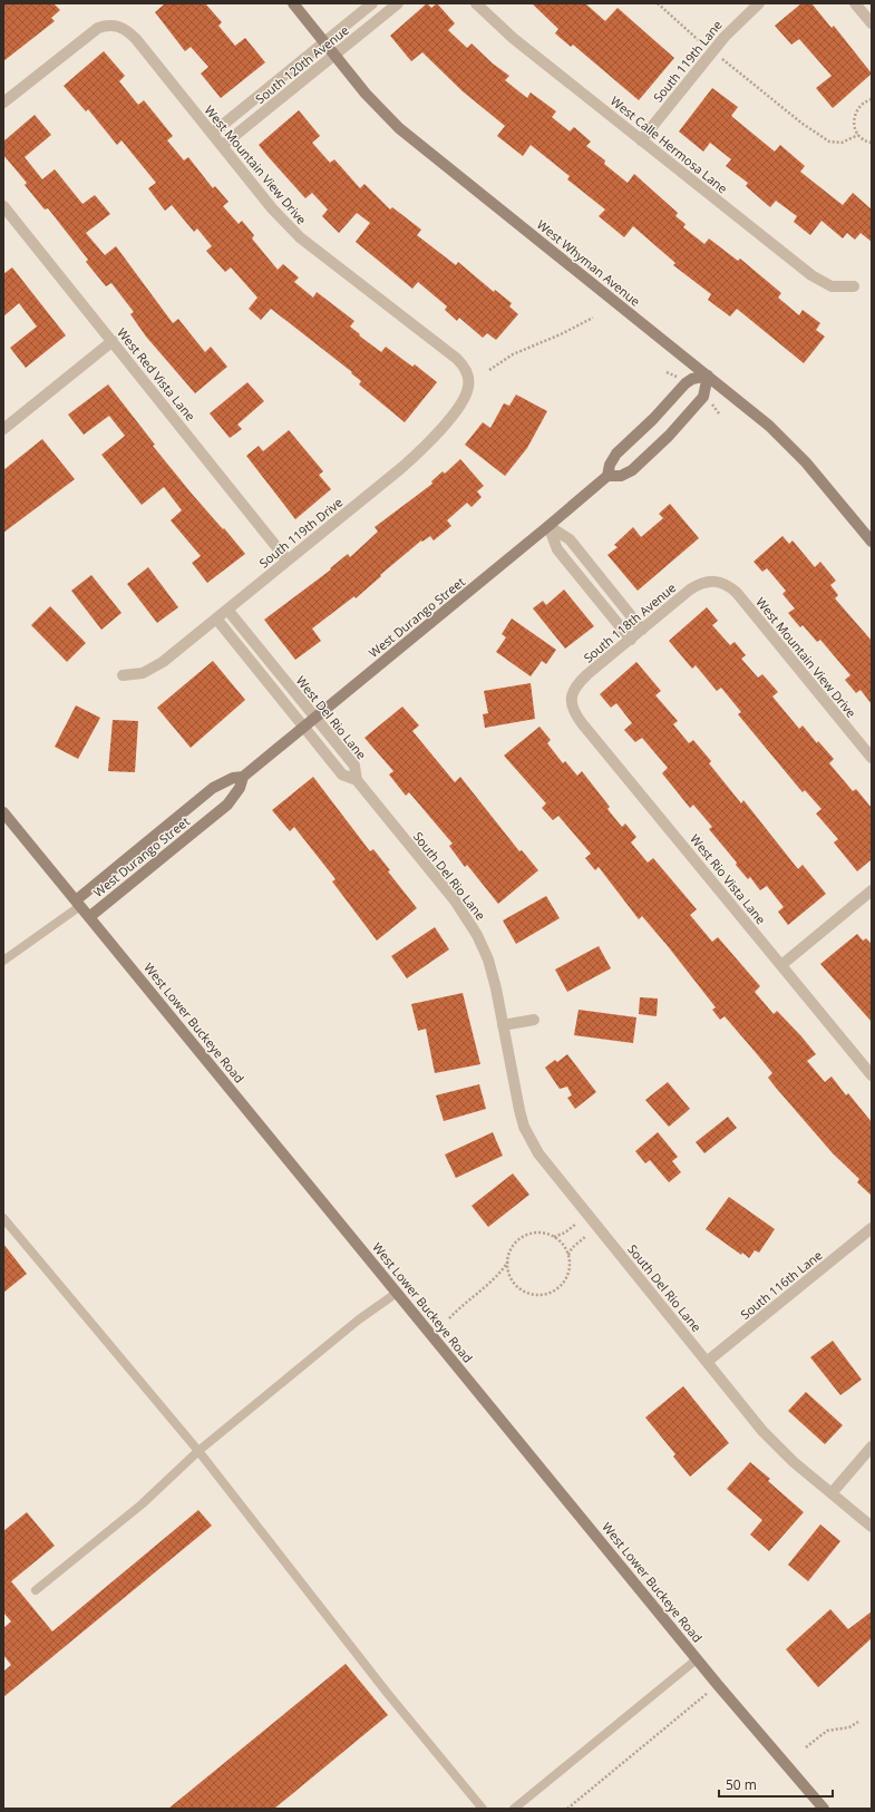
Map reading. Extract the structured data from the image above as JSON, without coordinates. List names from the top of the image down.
{
  "streets": {
    "street": [
      "South 119th Lane",
      "South 120th Avenue",
      "West Calle Hermosa Lane",
      "West Mountain View Drive",
      "West Whyman Avenue",
      "West Red Vista Lane",
      "South 119th Drive",
      "West Durango Street",
      "South 118th Avenue",
      "West Del Rio Lane",
      "South Del Rio Lane",
      "West Rio Vista Lane",
      "West Lower Buckeye Road",
      "South 116th Lane"
    ]
  },
  "crossings": [
    ["South 119th Lane", "West Calle Hermosa Lane"],
    ["South 120th Avenue", "West Mountain View Drive"],
    ["South 120th Avenue", "West Whyman Avenue"],
    ["West Mountain View Drive", "South 119th Drive"],
    ["West Mountain View Drive", "South 118th Avenue"],
    ["West Whyman Avenue", "West Durango Street"],
    ["West Red Vista Lane", "South 119th Drive"],
    ["South 119th Drive", "West Del Rio Lane"],
    ["West Durango Street", "West Del Rio Lane"],
    ["West Durango Street", "West Lower Buckeye Road"],
    ["South 118th Avenue", "West Rio Vista Lane"],
    ["West Del Rio Lane", "South Del Rio Lane"],
    ["South Del Rio Lane", "South 116th Lane"]
  ],
  "scale_bar": "50 m"
}
